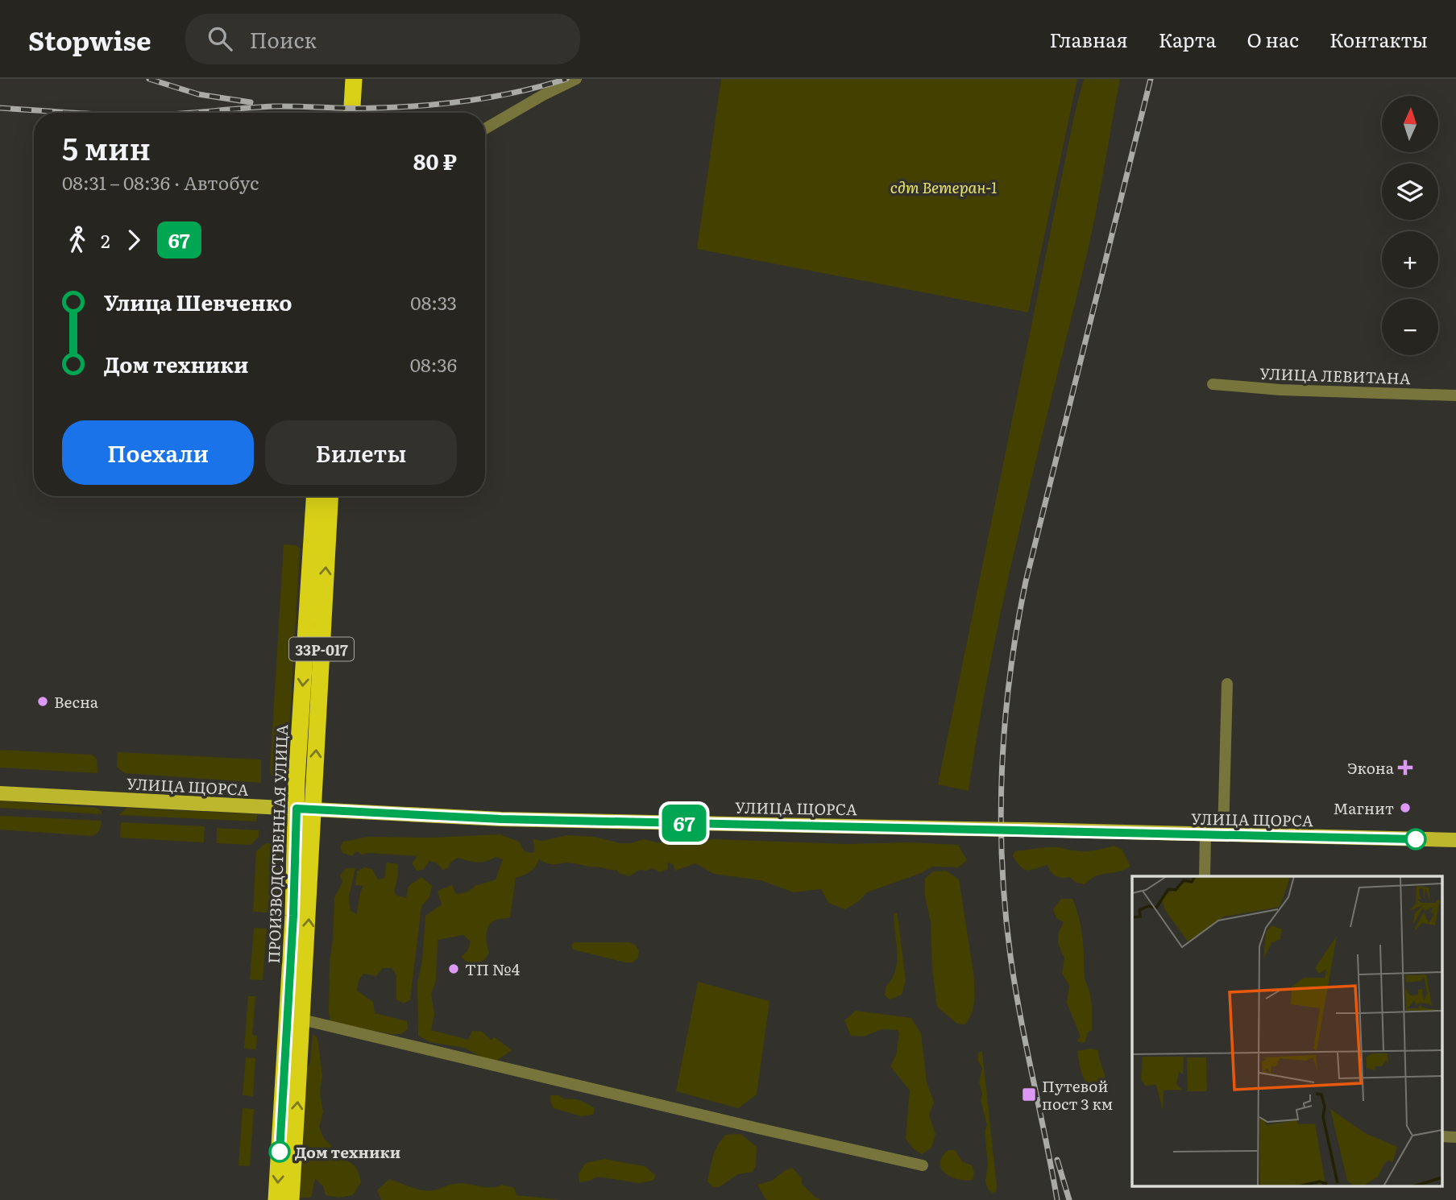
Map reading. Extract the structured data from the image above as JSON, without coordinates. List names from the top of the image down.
{
  "streets": {
    "highway": ["33Р-017", "ПРОИЗВОДСТВЕННАЯ УЛИЦА"],
    "main road": ["УЛИЦА ЩОРСА"],
    "street": ["УЛИЦА ЛЕВИТАНА"]
  },
  "crossings": [
    ["УЛИЦА ЩОРСА", "ПРОИЗВОДСТВЕННАЯ УЛИЦА"]
  ],
  "parks": ["сдт Ветеран-1"],
  "places": {
    "other": [
      "Весна",
      "Магнит",
      "ТП №4",
      "Дом техники"
    ],
    "health": ["Экона"],
    "transit": ["Путевой пост 3 км"]
  },
  "lines": ["bus line 67"],
  "north": "top",
  "page": {
    "header": "Stopwise",
    "search": "Поиск",
    "nav": [
      "Главная",
      "Карта",
      "О нас",
      "Контакты"
    ],
    "on_map": "67",
    "map_buttons": ["+", "−"],
    "heading": ["5 мин", "08:31 – 08:36 · Автобус", "80 ₽"],
    "legs": ["2", "67"],
    "list": [
      {
        "name": "Улица Шевченко",
        "value": "08:33"
      },
      {
        "name": "Дом техники",
        "value": "08:36"
      }
    ],
    "buttons": ["Поехали", "Билеты"]
  }
}
